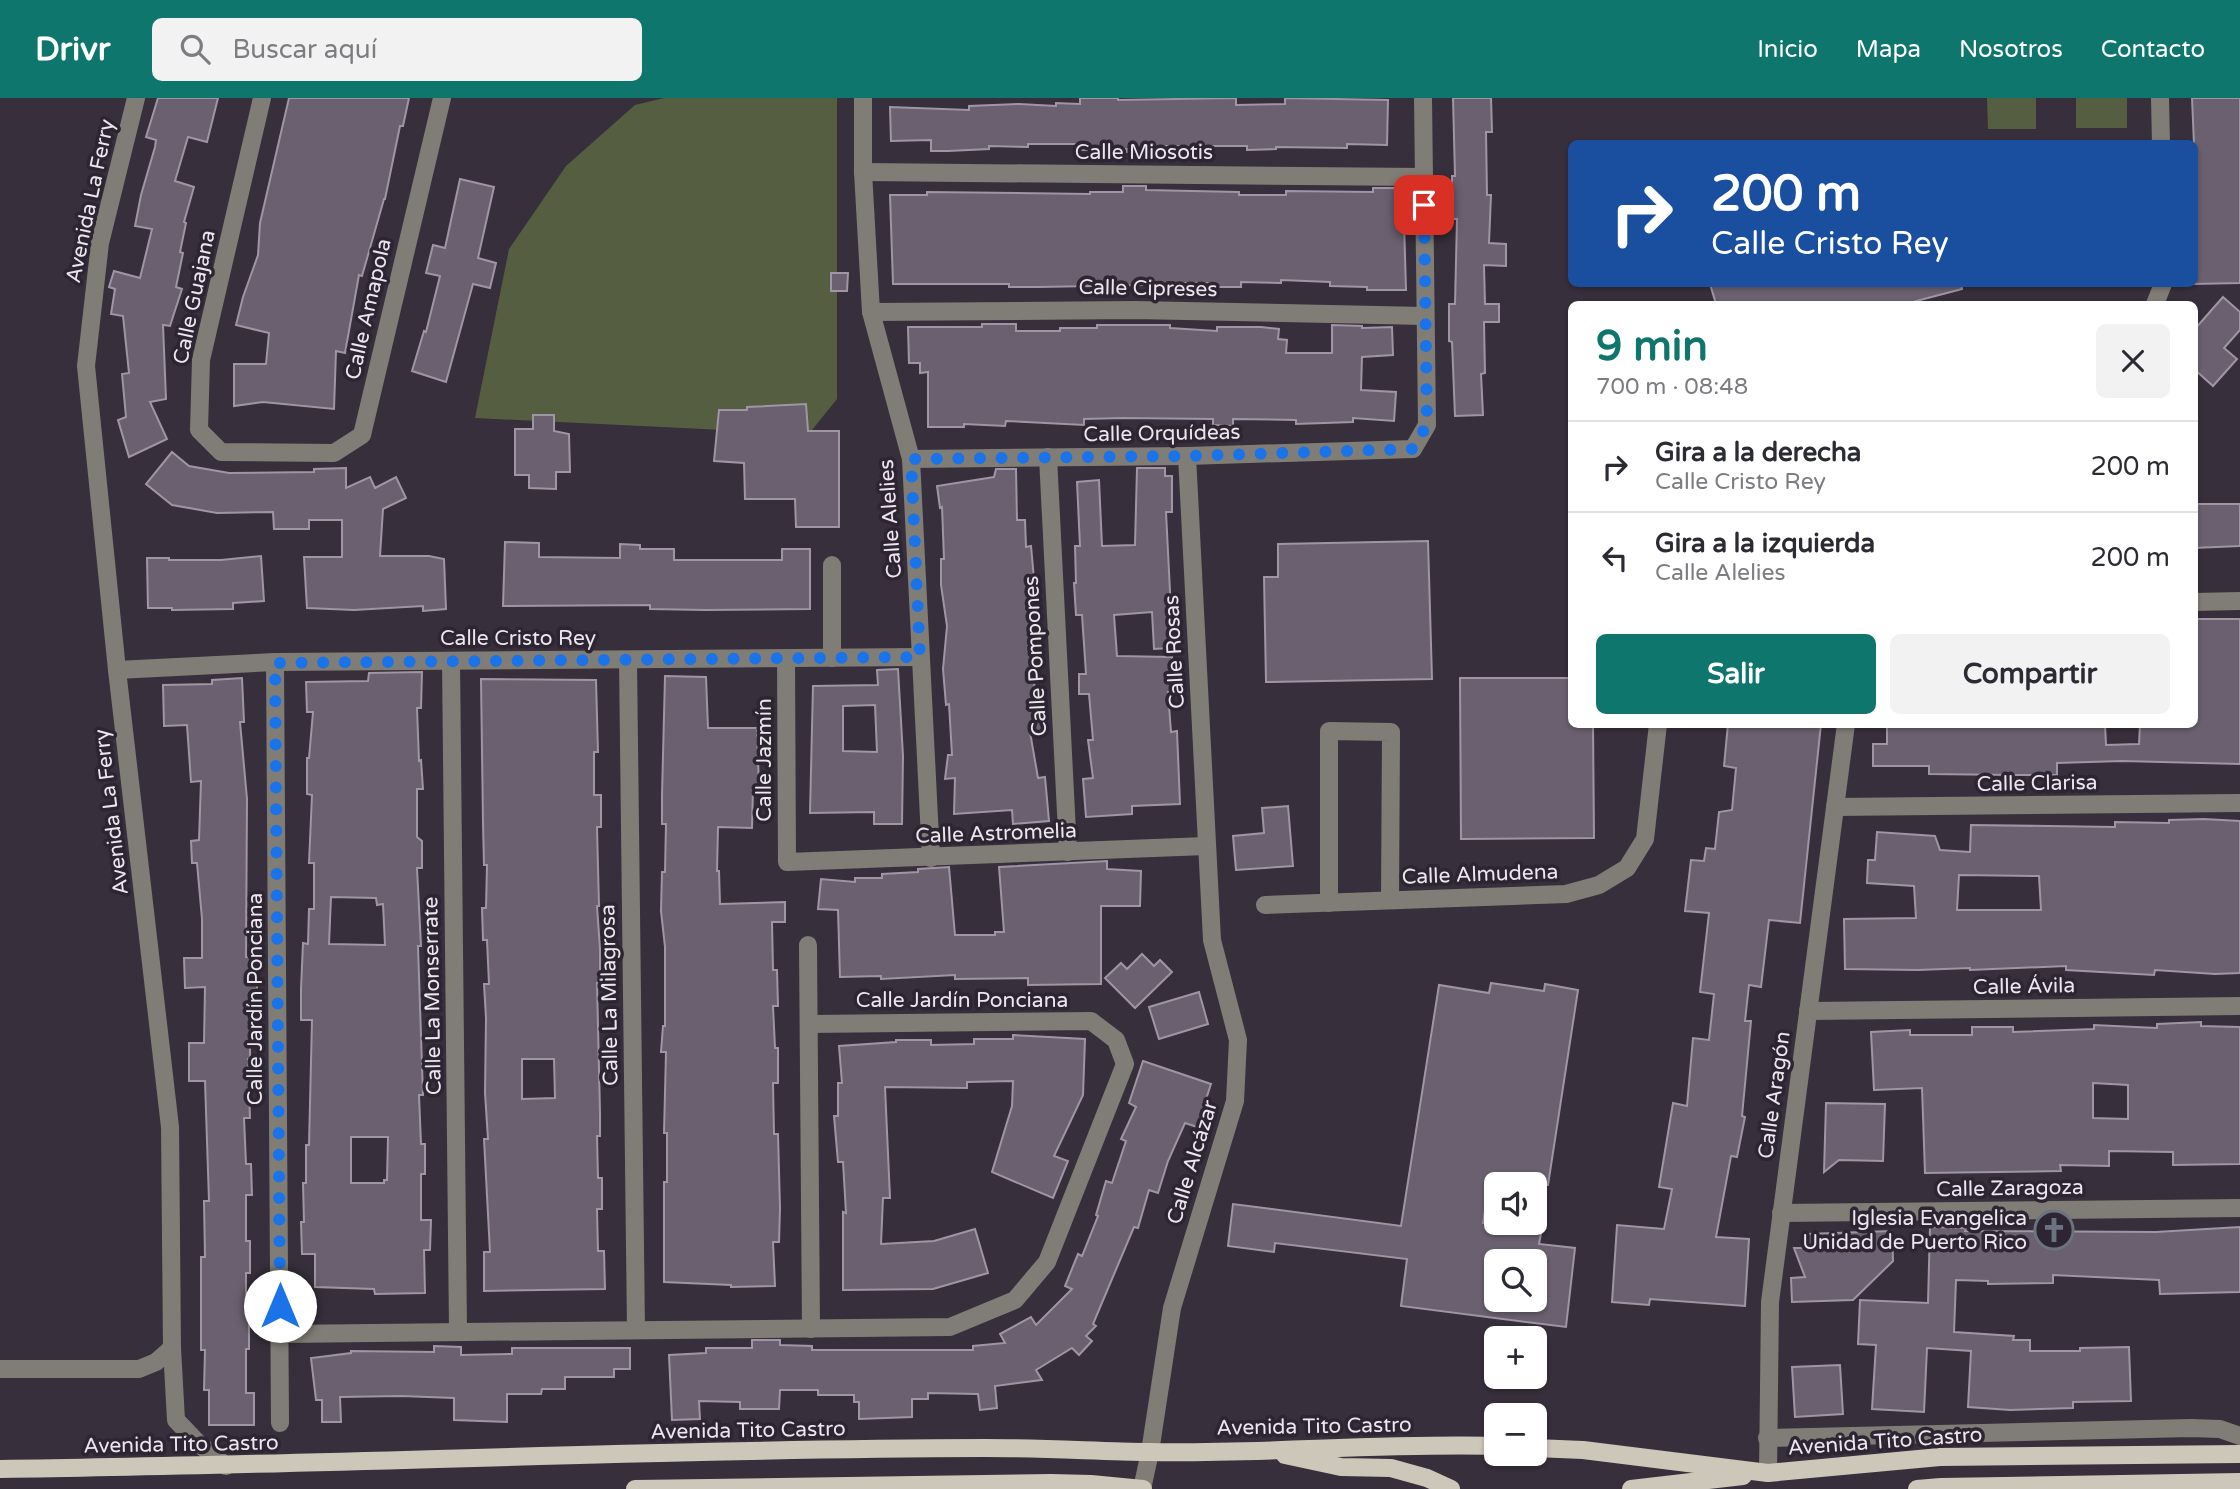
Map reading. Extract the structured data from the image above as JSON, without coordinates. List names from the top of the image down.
{
  "streets": {
    "main road": ["Avenida Tito Castro"],
    "street": [
      "Calle Miosotis",
      "Avenida La Ferry",
      "Calle Cipreses",
      "Calle Guajana",
      "Calle Amapola",
      "Calle Orquídeas",
      "Calle Alelies",
      "Calle Cristo Rey",
      "Calle Rosas",
      "Calle Pompones",
      "Calle Jazmín",
      "Calle Clarisa",
      "Calle Astromelia",
      "Calle Almudena",
      "Calle Ávila",
      "Calle La Milagrosa",
      "Calle La Monserrate",
      "Calle Jardín Ponciana",
      "Calle Aragón",
      "Calle Alcázar",
      "Calle Zaragoza"
    ]
  },
  "crossings": [
    ["Calle Miosotis", "Calle Alelies"],
    ["Avenida La Ferry", "Calle Cristo Rey"],
    ["Avenida La Ferry", "Avenida Tito Castro"],
    ["Calle Cipreses", "Calle Orquídeas"],
    ["Calle Cipreses", "Calle Alelies"],
    ["Calle Guajana", "Calle Amapola"],
    ["Calle Orquídeas", "Calle Alelies"],
    ["Calle Orquídeas", "Calle Rosas"],
    ["Calle Orquídeas", "Calle Pompones"],
    ["Calle Alelies", "Calle Cristo Rey"],
    ["Calle Alelies", "Calle Astromelia"],
    ["Calle Cristo Rey", "Calle Jazmín"],
    ["Calle Cristo Rey", "Calle La Milagrosa"],
    ["Calle Cristo Rey", "Calle La Monserrate"],
    ["Calle Cristo Rey", "Calle Jardín Ponciana"],
    ["Calle Rosas", "Calle Astromelia"],
    ["Calle Rosas", "Calle Alcázar"],
    ["Calle Pompones", "Calle Astromelia"],
    ["Calle Jazmín", "Calle Astromelia"],
    ["Calle Clarisa", "Calle Aragón"],
    ["Calle Astromelia", "Calle Alcázar"],
    ["Calle Ávila", "Calle Aragón"],
    ["Calle La Milagrosa", "Calle Jardín Ponciana"],
    ["Calle La Monserrate", "Calle Jardín Ponciana"],
    ["Calle Aragón", "Calle Zaragoza"],
    ["Calle Aragón", "Avenida Tito Castro"],
    ["Calle Alcázar", "Avenida Tito Castro"]
  ],
  "places": {
    "church": ["Iglesia Evangelica Unidad de Puerto Rico"]
  },
  "page": {
    "header": "Drivr",
    "search": "Buscar aquí",
    "nav": [
      "Inicio",
      "Mapa",
      "Nosotros",
      "Contacto"
    ],
    "turn": ["200 m", "Calle Cristo Rey"],
    "heading": ["9 min", "700 m · 08:48"],
    "list": [
      {
        "name": "Gira a la derecha",
        "note": "Calle Cristo Rey",
        "value": "200 m"
      },
      {
        "name": "Gira a la izquierda",
        "note": "Calle Alelies",
        "value": "200 m"
      }
    ],
    "buttons": ["Salir", "Compartir"],
    "map_buttons": ["+", "−"]
  }
}
